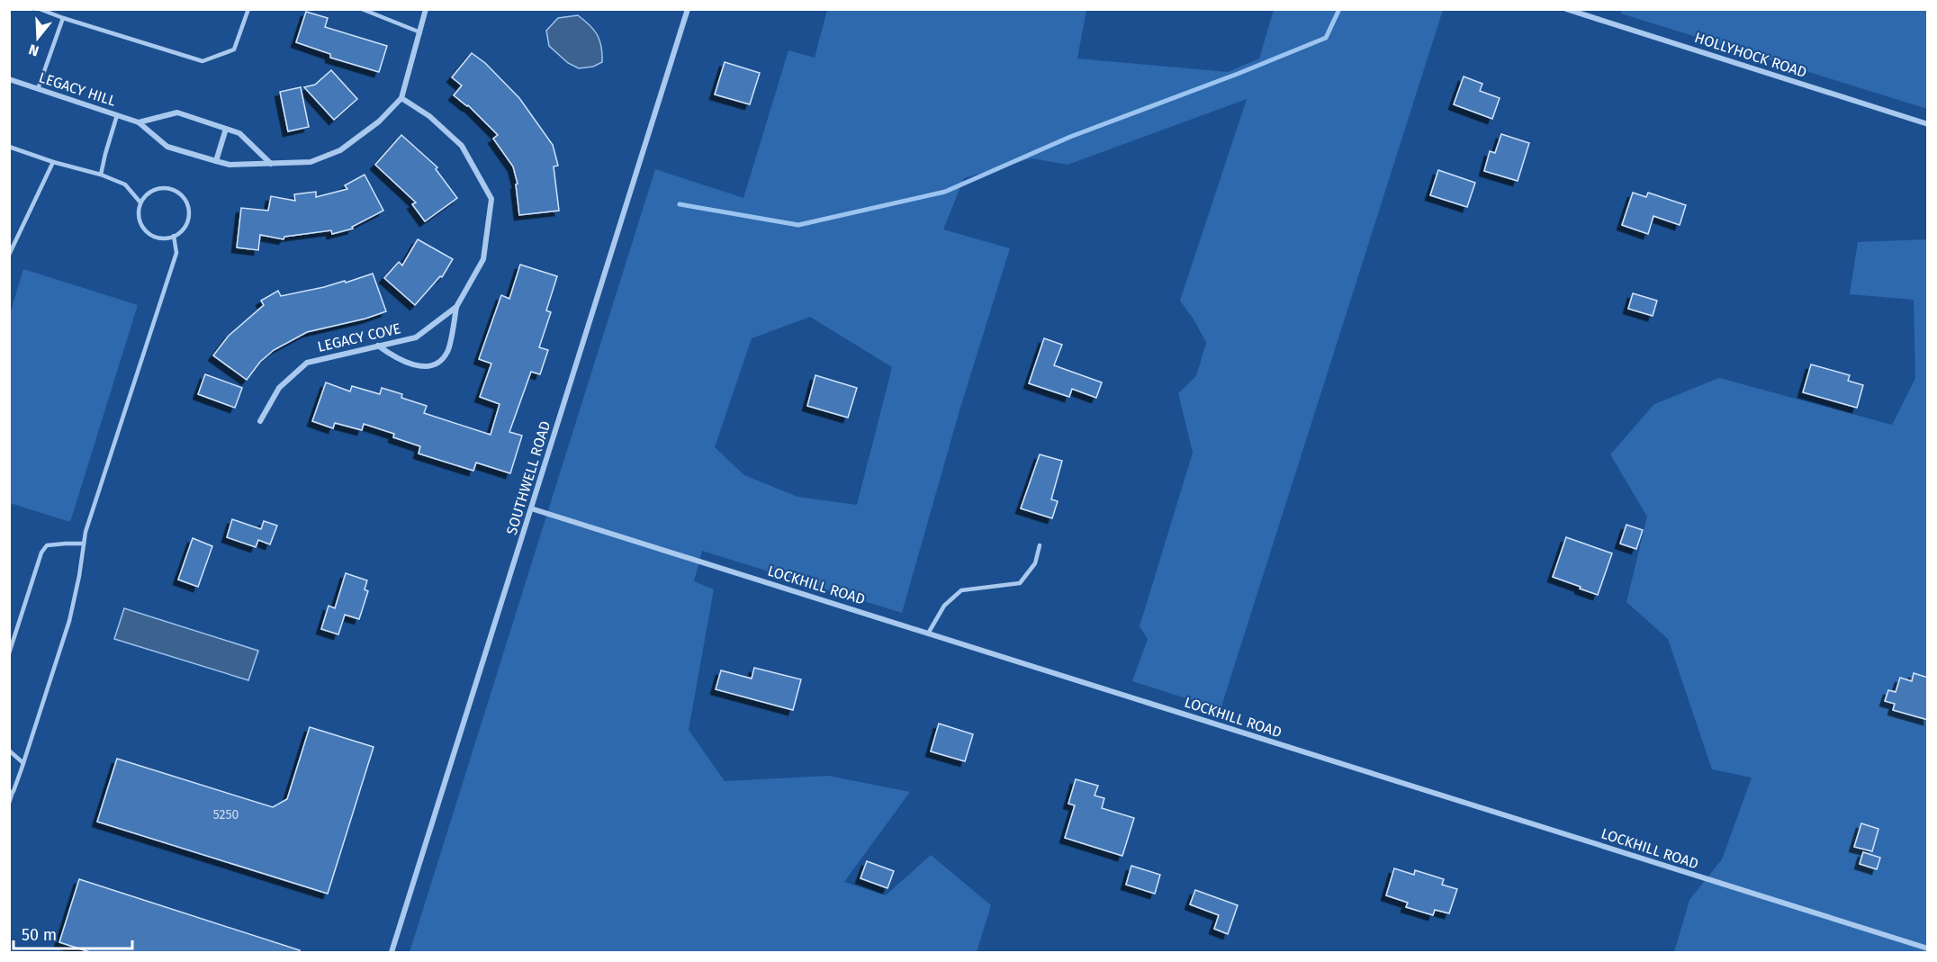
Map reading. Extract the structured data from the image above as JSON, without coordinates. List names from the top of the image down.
{
  "streets": {
    "street": [
      "HOLLYHOCK ROAD",
      "LEGACY HILL",
      "LEGACY COVE",
      "SOUTHWELL ROAD",
      "LOCKHILL ROAD"
    ]
  },
  "crossings": [
    ["LEGACY HILL", "LEGACY COVE"],
    ["SOUTHWELL ROAD", "LOCKHILL ROAD"]
  ],
  "house_numbers": ["5250"],
  "scale_bar": "50 m",
  "north": "bottom"
}
